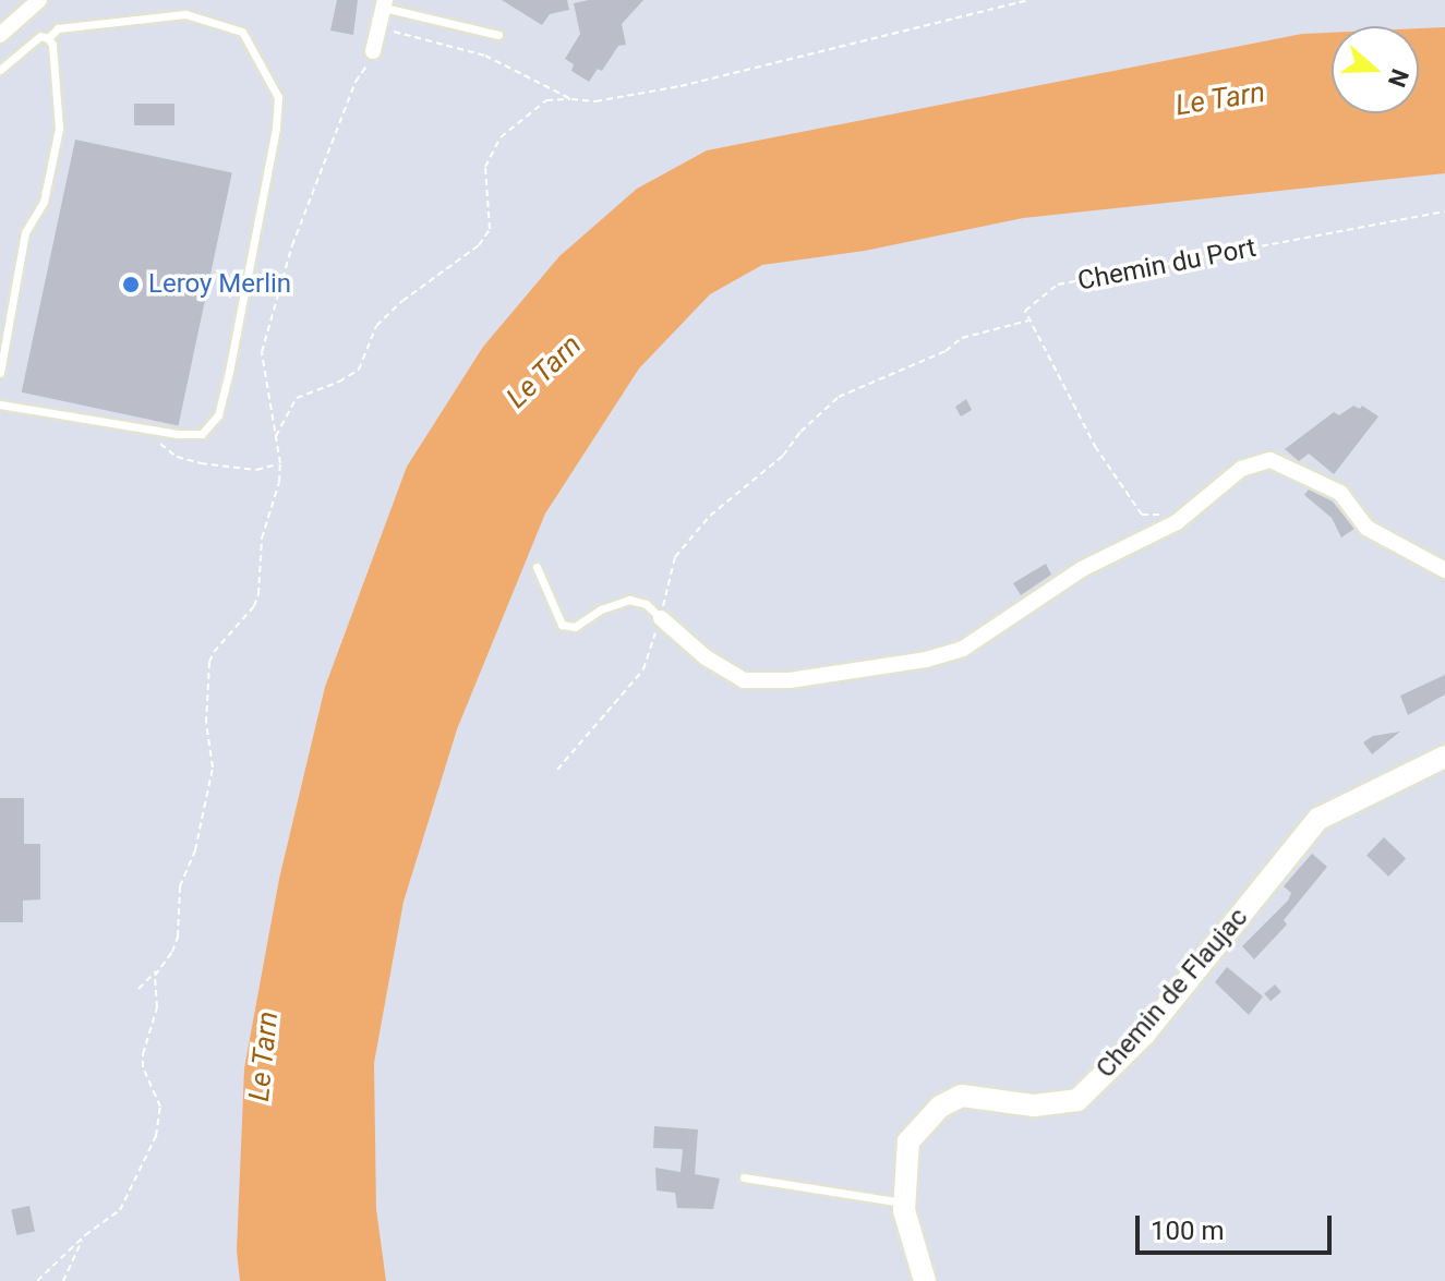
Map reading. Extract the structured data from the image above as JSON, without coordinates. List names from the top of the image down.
{
  "streets": {
    "street": ["Chemin de Flaujac"],
    "path": ["Chemin du Port"]
  },
  "water": ["Le Tarn"],
  "places": ["Leroy Merlin"],
  "scale_bar": "100 m",
  "north": "right"
}
